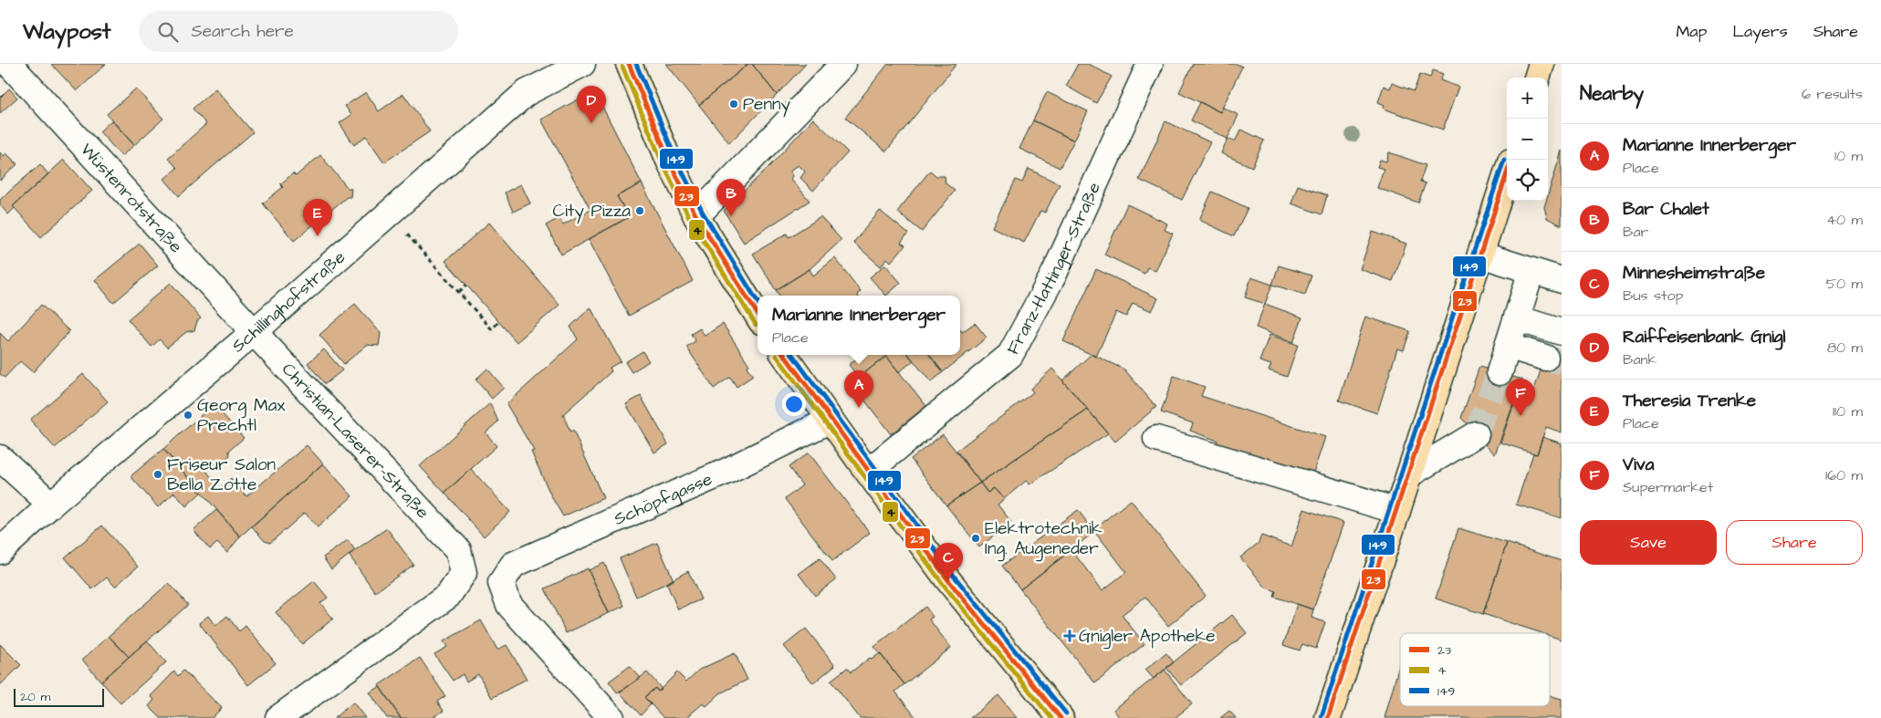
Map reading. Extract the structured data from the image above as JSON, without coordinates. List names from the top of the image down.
{
  "streets": {
    "street": [
      "Wüstenrotstraße",
      "Franz-Hattinger-Straße",
      "Schillinghofstraße",
      "Christian-Laserer-Straße",
      "Schöpfgasse"
    ]
  },
  "crossings": [
    ["Wüstenrotstraße", "Schillinghofstraße"],
    ["Wüstenrotstraße", "Christian-Laserer-Straße"],
    ["Schillinghofstraße", "Christian-Laserer-Straße"]
  ],
  "places": {
    "other": [
      "Penny",
      "City Pizza",
      "Georg Max Prechtl",
      "Friseur Salon Bella Zotte",
      "Elektrotechnik Ing. Augeneder"
    ],
    "health": ["Gnigler Apotheke"]
  },
  "lines": ["transit line 23", "transit line 149", "transit line 4"],
  "legend": ["23", "4", "149"],
  "scale_bar": "20 m",
  "page": {
    "header": "Waypost",
    "search": "Search here",
    "nav": ["Map", "Layers", "Share"],
    "heading": ["Nearby", "6 results"],
    "map_buttons": ["+", "−"],
    "pins": [
      "D",
      "B",
      "E",
      "A",
      "F",
      "C"
    ],
    "list": [
      {
        "mark": "A",
        "name": "Marianne Innerberger",
        "note": "Place",
        "value": "10 m"
      },
      {
        "mark": "B",
        "name": "Bar Chalet",
        "note": "Bar",
        "value": "40 m"
      },
      {
        "mark": "C",
        "name": "Minnesheimstraße",
        "note": "Bus stop",
        "value": "50 m"
      },
      {
        "mark": "D",
        "name": "Raiffeisenbank Gnigl",
        "note": "Bank",
        "value": "80 m"
      },
      {
        "mark": "E",
        "name": "Theresia Trenke",
        "note": "Place",
        "value": "110 m"
      },
      {
        "mark": "F",
        "name": "Viva",
        "note": "Supermarket",
        "value": "160 m"
      }
    ],
    "popup": ["Marianne Innerberger", "Place"],
    "buttons": ["Save", "Share"],
    "scale": "20 m"
  }
}
